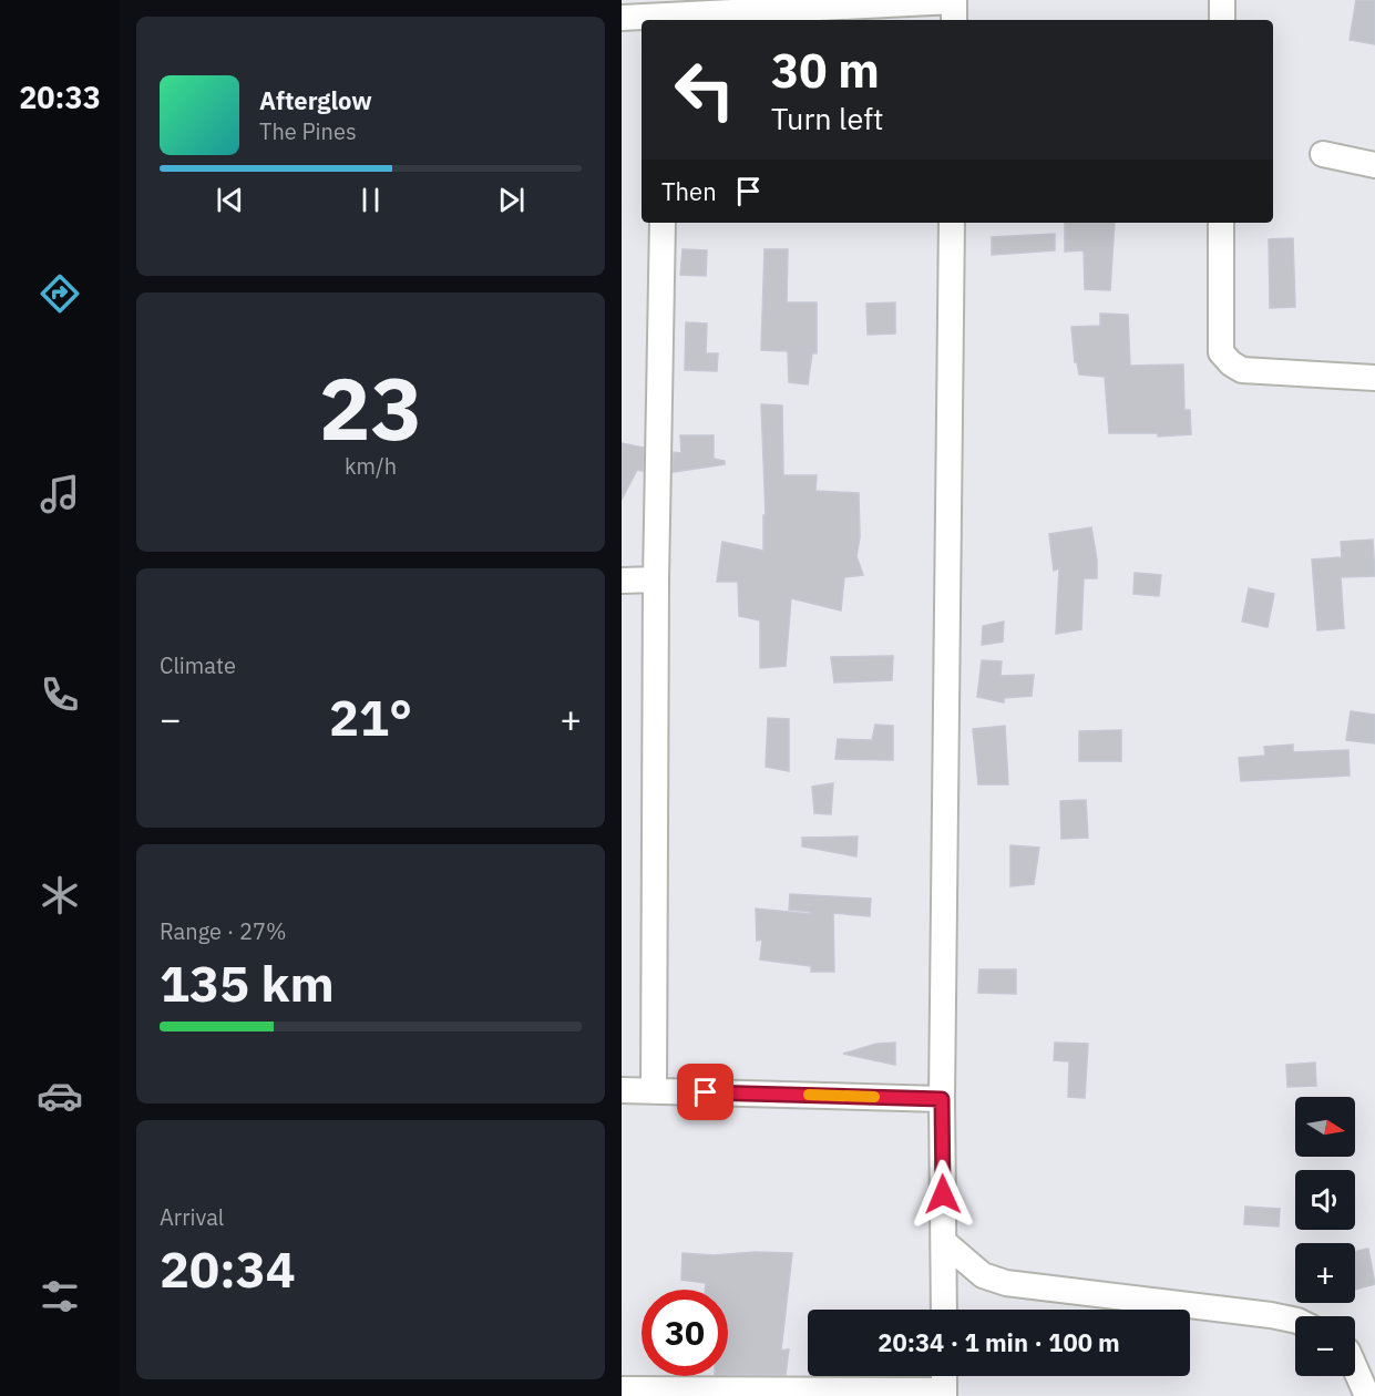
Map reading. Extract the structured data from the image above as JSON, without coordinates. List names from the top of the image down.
{
  "north": "right",
  "page": {
    "tabs": "20:33",
    "turn": ["30 m", "Turn left"],
    "song": ["Afterglow", "The Pines"],
    "then": "Then",
    "tile": [
      ["23", "km/h"],
      "Climate",
      ["Range · 27%", "135 km"],
      ["Arrival", "20:34"]
    ],
    "heat": ["−", "21°", "+"],
    "map_buttons": ["+", "−"],
    "limit": "30",
    "trip": "20:34 · 1 min · 100 m"
  }
}
